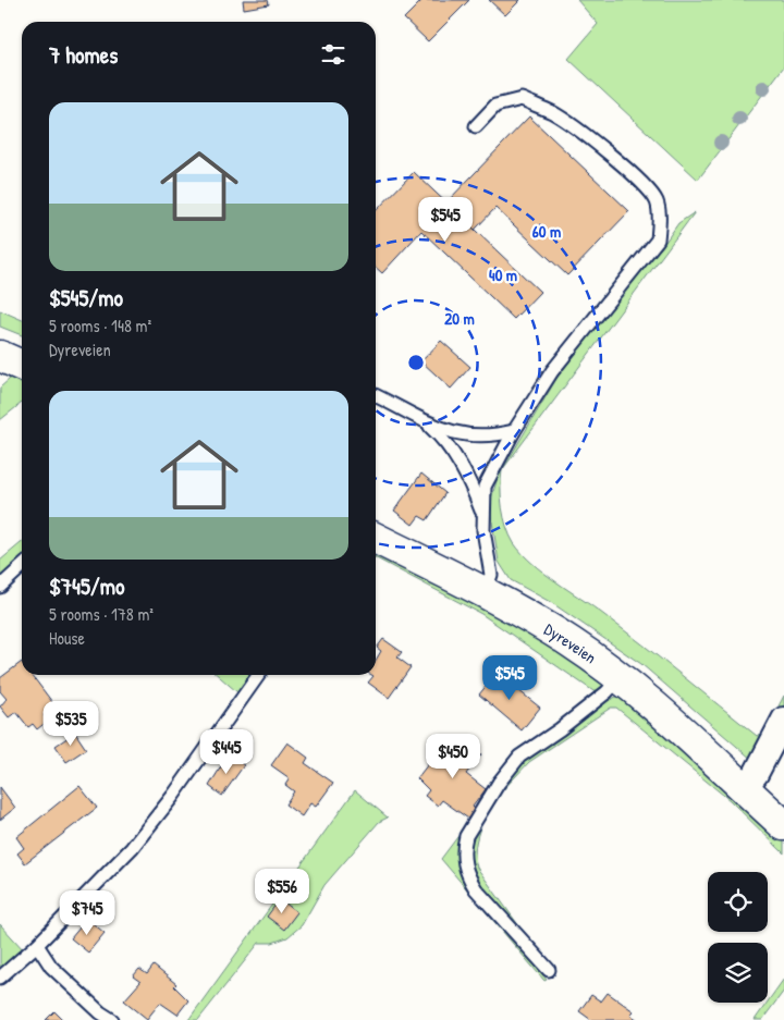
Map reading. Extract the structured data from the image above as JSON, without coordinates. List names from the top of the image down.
{
  "streets": {
    "main road": ["Dyreveien"]
  },
  "page": {
    "heading": "7 homes",
    "list": [
      {
        "name": "$545/mo",
        "note": "5 rooms · 148 m² · Dyreveien"
      },
      {
        "name": "$745/mo",
        "note": "5 rooms · 178 m² · House"
      }
    ],
    "price": [
      "$545",
      "$545",
      "$535",
      "$445",
      "$450",
      "$556",
      "$745"
    ]
  },
  "rings": ["60 m", "40 m", "20 m"]
}
